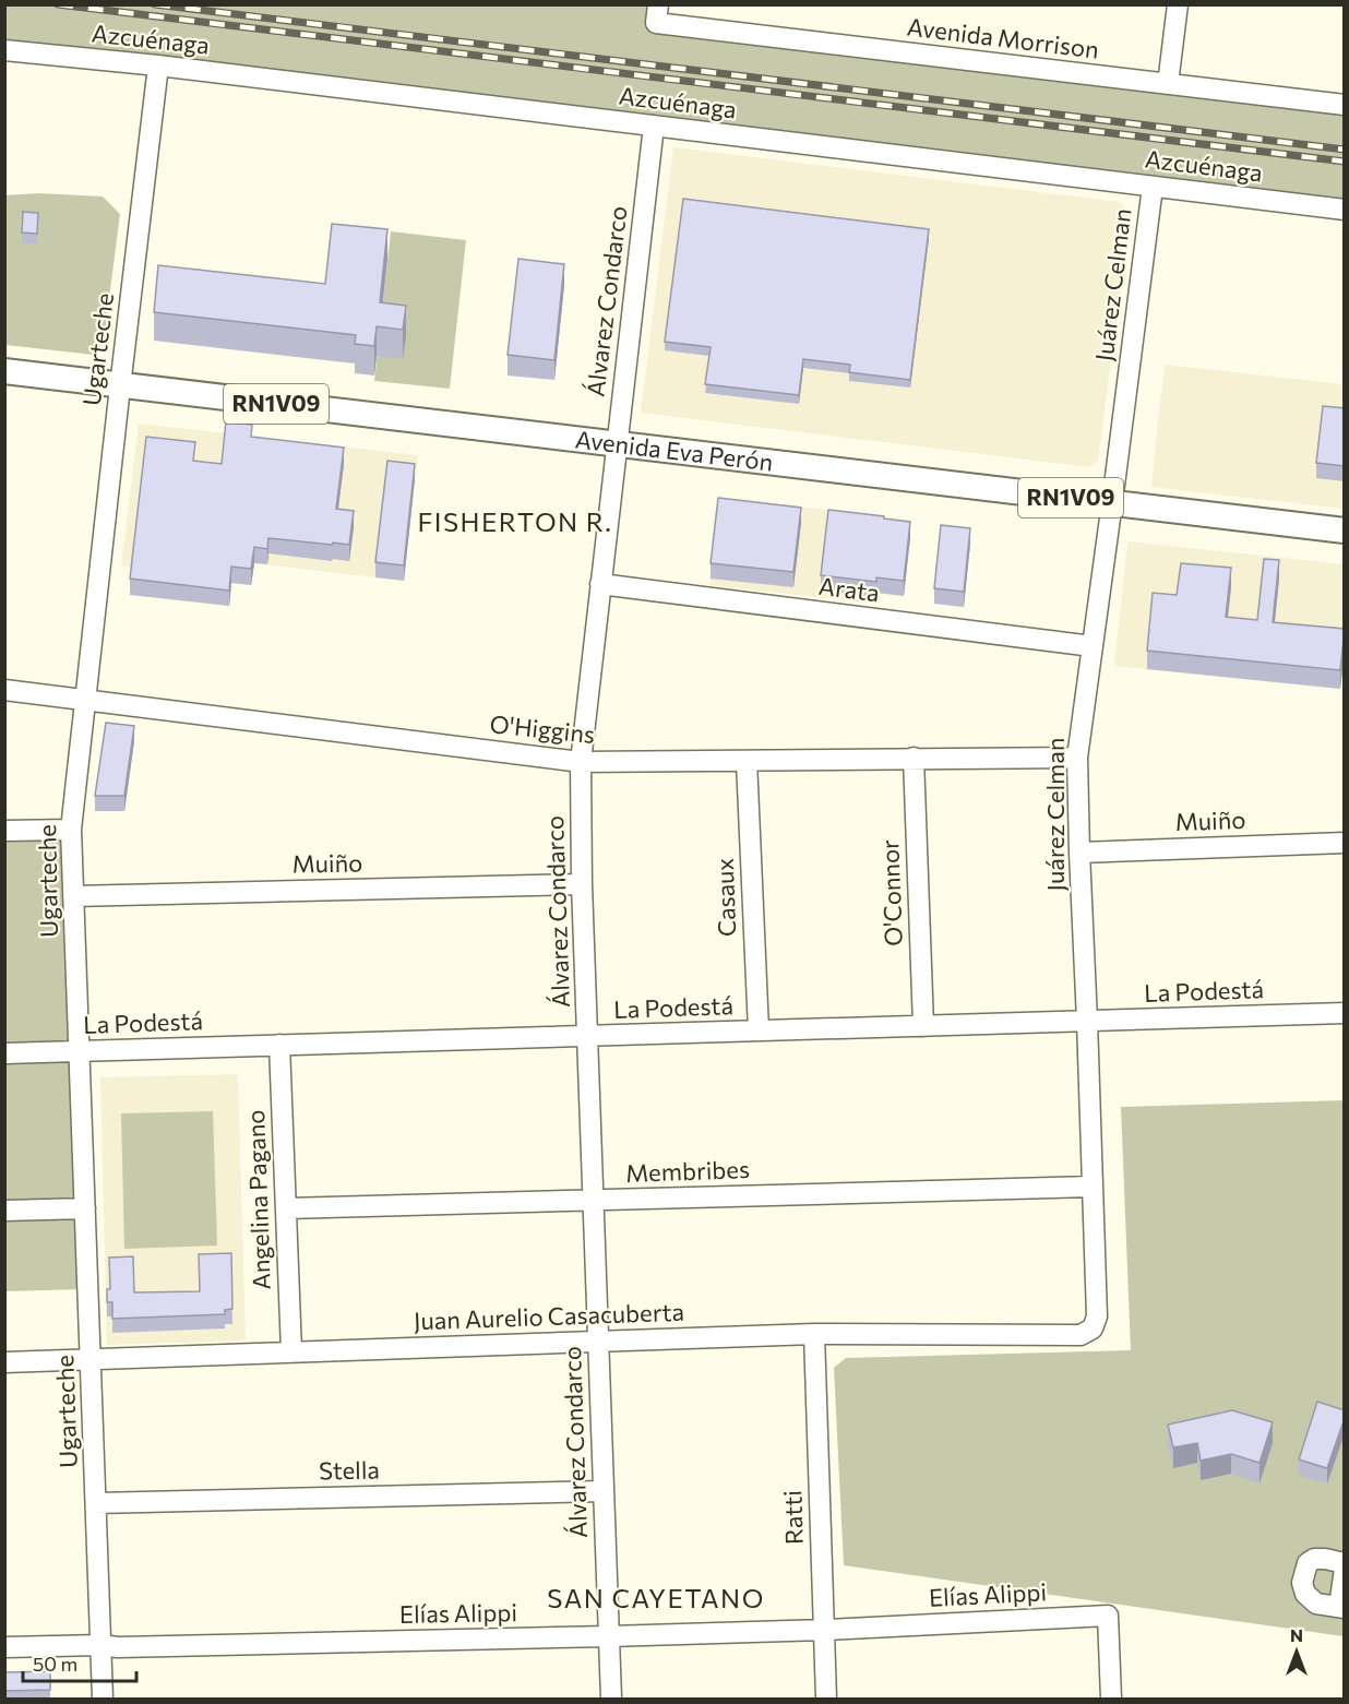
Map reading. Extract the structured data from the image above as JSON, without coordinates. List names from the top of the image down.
{
  "streets": {
    "main road": ["RN1V09", "Avenida Eva Perón"],
    "street": [
      "Avenida Morrison",
      "Azcuénaga",
      "Juárez Celman",
      "Álvarez Condarco",
      "Ugarteche",
      "Arata",
      "O'Higgins",
      "Muiño",
      "O'Connor",
      "Casaux",
      "La Podestá",
      "Membribes",
      "Angelina Pagano",
      "Juan Aurelio Casacuberta",
      "Stella",
      "Ratti",
      "Elías Alippi"
    ]
  },
  "crossings": [
    ["Azcuénaga", "Juárez Celman"],
    ["Azcuénaga", "Álvarez Condarco"],
    ["Azcuénaga", "Ugarteche"],
    ["Juárez Celman", "Avenida Eva Perón"],
    ["Juárez Celman", "Arata"],
    ["Juárez Celman", "O'Higgins"],
    ["Juárez Celman", "Muiño"],
    ["Juárez Celman", "La Podestá"],
    ["Juárez Celman", "Membribes"],
    ["Juárez Celman", "Juan Aurelio Casacuberta"],
    ["Álvarez Condarco", "Avenida Eva Perón"],
    ["Álvarez Condarco", "Arata"],
    ["Álvarez Condarco", "O'Higgins"],
    ["Álvarez Condarco", "Muiño"],
    ["Álvarez Condarco", "La Podestá"],
    ["Álvarez Condarco", "Membribes"],
    ["Álvarez Condarco", "Juan Aurelio Casacuberta"],
    ["Álvarez Condarco", "Stella"],
    ["Álvarez Condarco", "Elías Alippi"],
    ["Ugarteche", "Avenida Eva Perón"],
    ["Ugarteche", "O'Higgins"],
    ["Ugarteche", "Muiño"],
    ["Ugarteche", "La Podestá"],
    ["Ugarteche", "Juan Aurelio Casacuberta"],
    ["Ugarteche", "Stella"],
    ["Ugarteche", "Elías Alippi"],
    ["O'Higgins", "O'Connor"],
    ["O'Higgins", "Casaux"],
    ["O'Connor", "La Podestá"],
    ["Casaux", "La Podestá"],
    ["La Podestá", "Angelina Pagano"],
    ["Membribes", "Angelina Pagano"],
    ["Angelina Pagano", "Juan Aurelio Casacuberta"],
    ["Juan Aurelio Casacuberta", "Ratti"],
    ["Ratti", "Elías Alippi"]
  ],
  "districts": ["FISHERTON R.", "SAN CAYETANO"],
  "scale_bar": "50 m",
  "north": "top"
}
